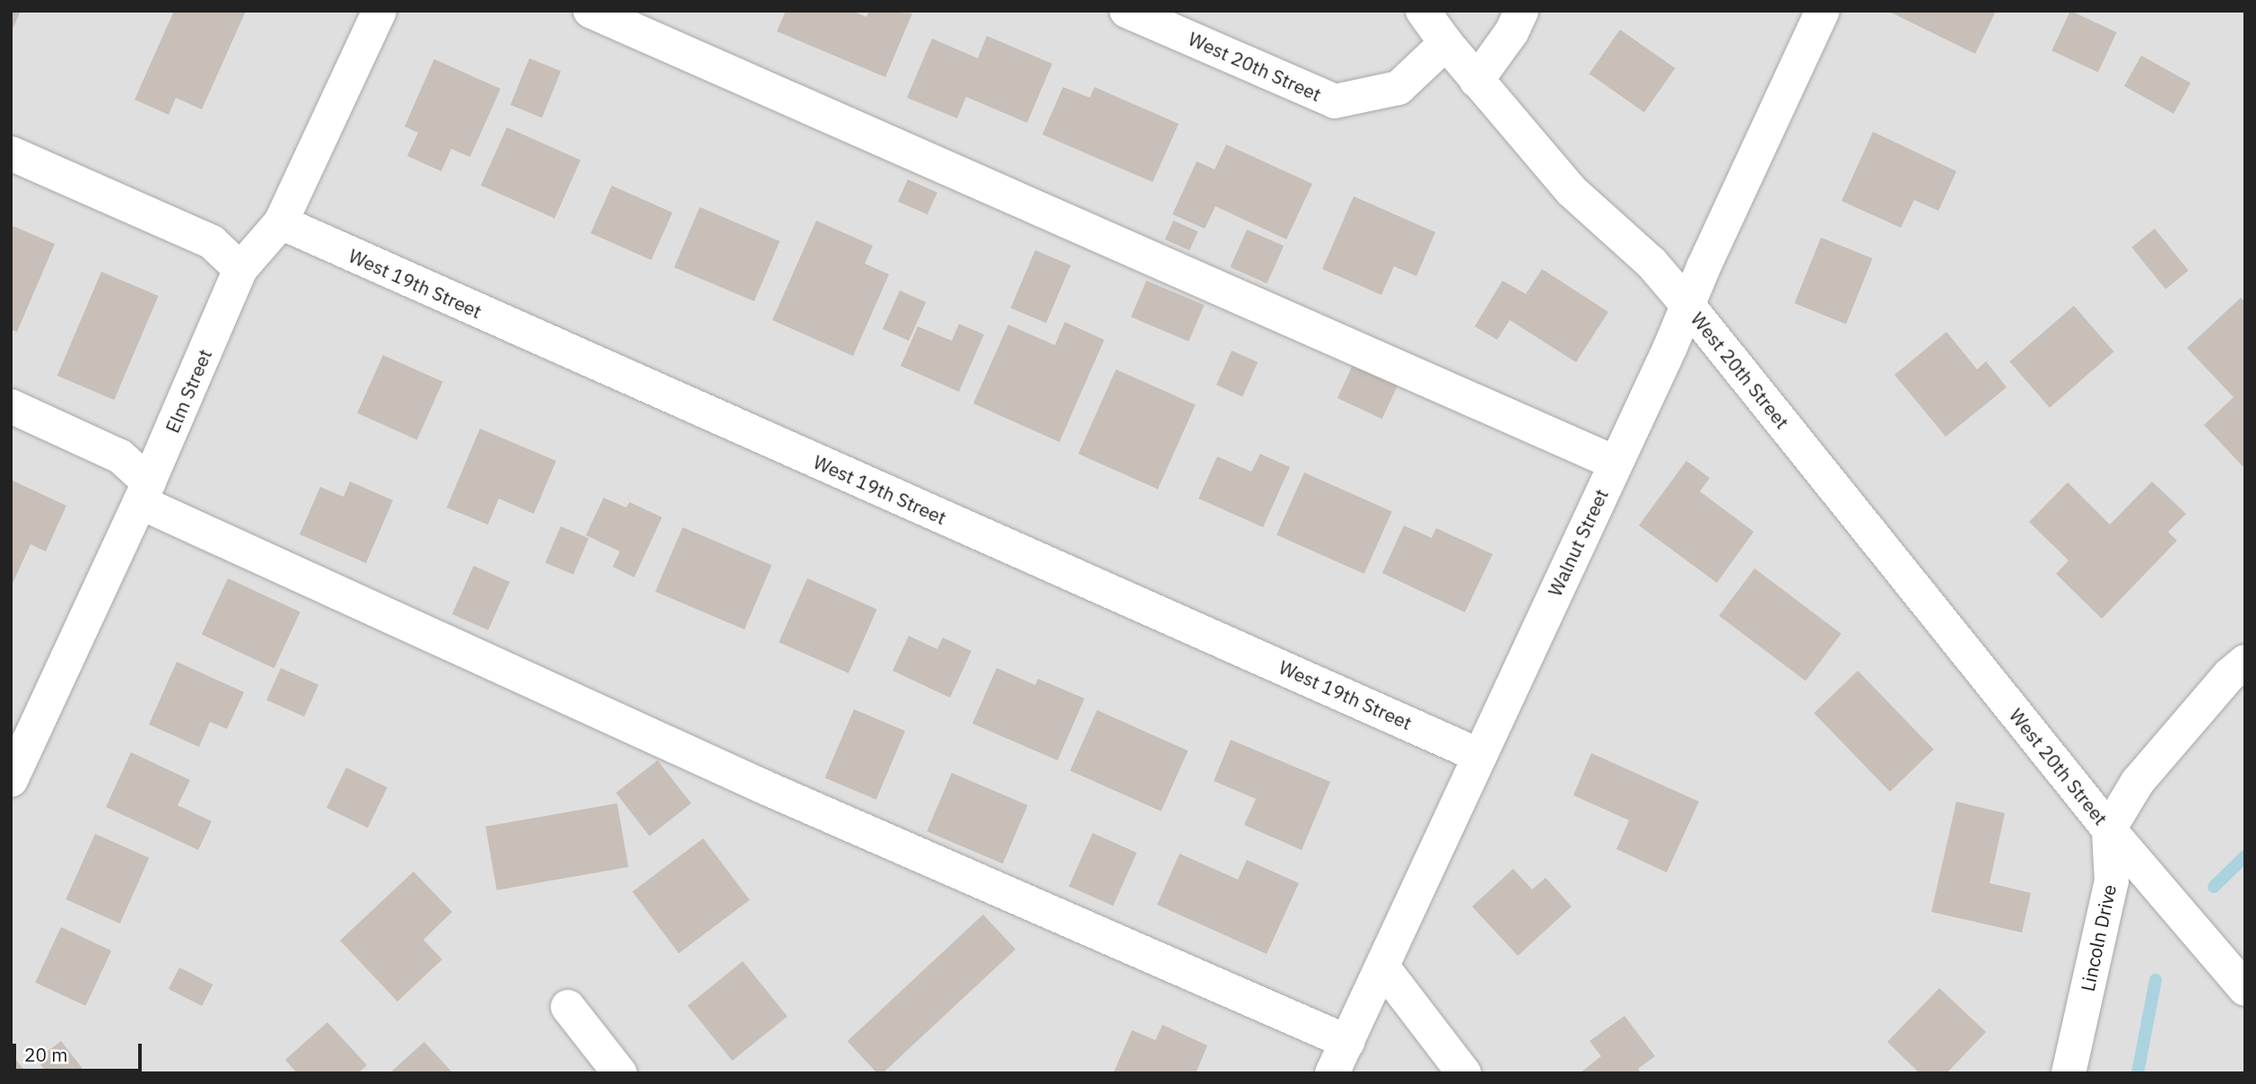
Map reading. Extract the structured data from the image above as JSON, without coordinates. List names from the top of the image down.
{
  "streets": {
    "street": [
      "West 20th Street",
      "West 19th Street",
      "Elm Street",
      "Walnut Street",
      "Lincoln Drive"
    ]
  },
  "crossings": [
    ["West 20th Street", "Walnut Street"],
    ["West 20th Street", "Lincoln Drive"],
    ["West 19th Street", "Elm Street"],
    ["West 19th Street", "Walnut Street"]
  ],
  "scale_bar": "20 m"
}
